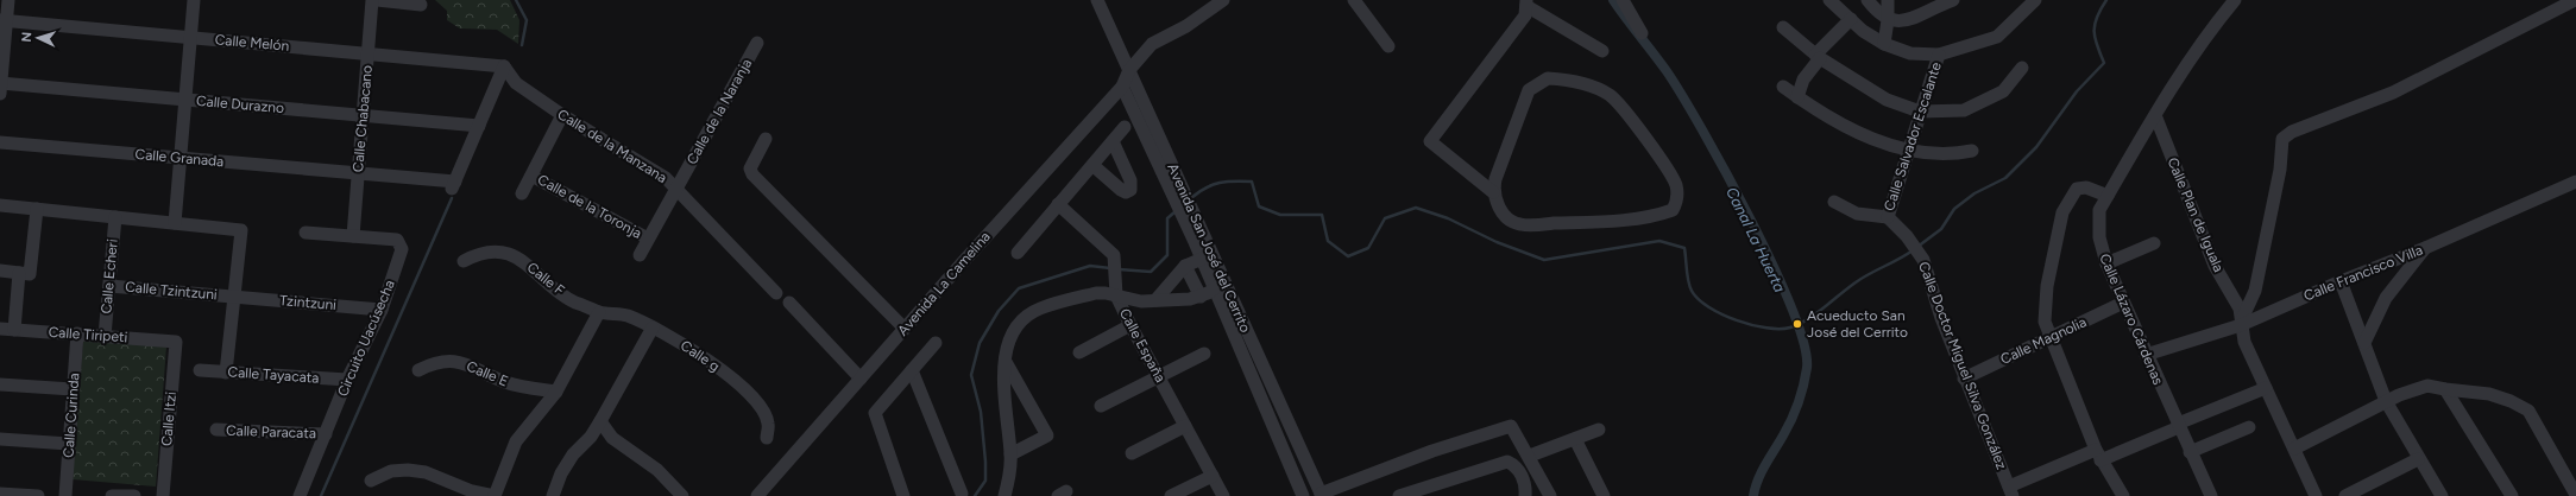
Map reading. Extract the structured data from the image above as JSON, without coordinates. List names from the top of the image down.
{
  "streets": {
    "street": [
      "Calle Melón",
      "Calle Durazno",
      "Calle de la Naranja",
      "Calle Chabacano",
      "Calle Salvador Escalante",
      "Calle de la Manzana",
      "Calle Granada",
      "Calle de la Toronja",
      "Calle Plan de Iguala",
      "Avenida San José del Cerrito",
      "Calle Francisco Villa",
      "Calle Echeri",
      "Calle F",
      "Avenida La Camelina",
      "Calle Tzintzuni",
      "Tzintzuni",
      "Calle Lázaro Cárdenas",
      "Calle Tiripeti",
      "Circuito Uacúsecha",
      "Calle Magnolia",
      "Calle España",
      "Calle g",
      "Calle Doctor Miguel Silva González",
      "Calle E",
      "Calle Tayacata",
      "Calle Curinda",
      "Calle Itzi",
      "Calle Paracata"
    ]
  },
  "crossings": [
    ["Calle Melón", "Calle Chabacano"],
    ["Calle Melón", "Calle de la Manzana"],
    ["Calle Durazno", "Calle Chabacano"],
    ["Calle Durazno", "Calle Granada"],
    ["Calle de la Naranja", "Calle de la Manzana"],
    ["Calle de la Naranja", "Calle de la Toronja"],
    ["Calle Chabacano", "Calle Granada"],
    ["Calle Chabacano", "Circuito Uacúsecha"],
    ["Calle Salvador Escalante", "Calle Doctor Miguel Silva González"],
    ["Calle Plan de Iguala", "Calle Francisco Villa"],
    ["Calle Plan de Iguala", "Calle Lázaro Cárdenas"],
    ["Avenida San José del Cerrito", "Avenida La Camelina"],
    ["Calle Francisco Villa", "Calle Lázaro Cárdenas"],
    ["Calle Echeri", "Calle Tzintzuni"],
    ["Calle Echeri", "Calle Tiripeti"],
    ["Calle F", "Calle g"],
    ["Calle Tzintzuni", "Tzintzuni"],
    ["Tzintzuni", "Circuito Uacúsecha"],
    ["Calle Lázaro Cárdenas", "Calle Magnolia"],
    ["Calle Tiripeti", "Calle Curinda"],
    ["Calle Tiripeti", "Calle Itzi"],
    ["Circuito Uacúsecha", "Calle Tayacata"],
    ["Circuito Uacúsecha", "Calle Paracata"],
    ["Calle Magnolia", "Calle Doctor Miguel Silva González"]
  ],
  "water": ["Canal La Huerta"],
  "places": ["Acueducto San José del Cerrito"],
  "north": "left"
}
